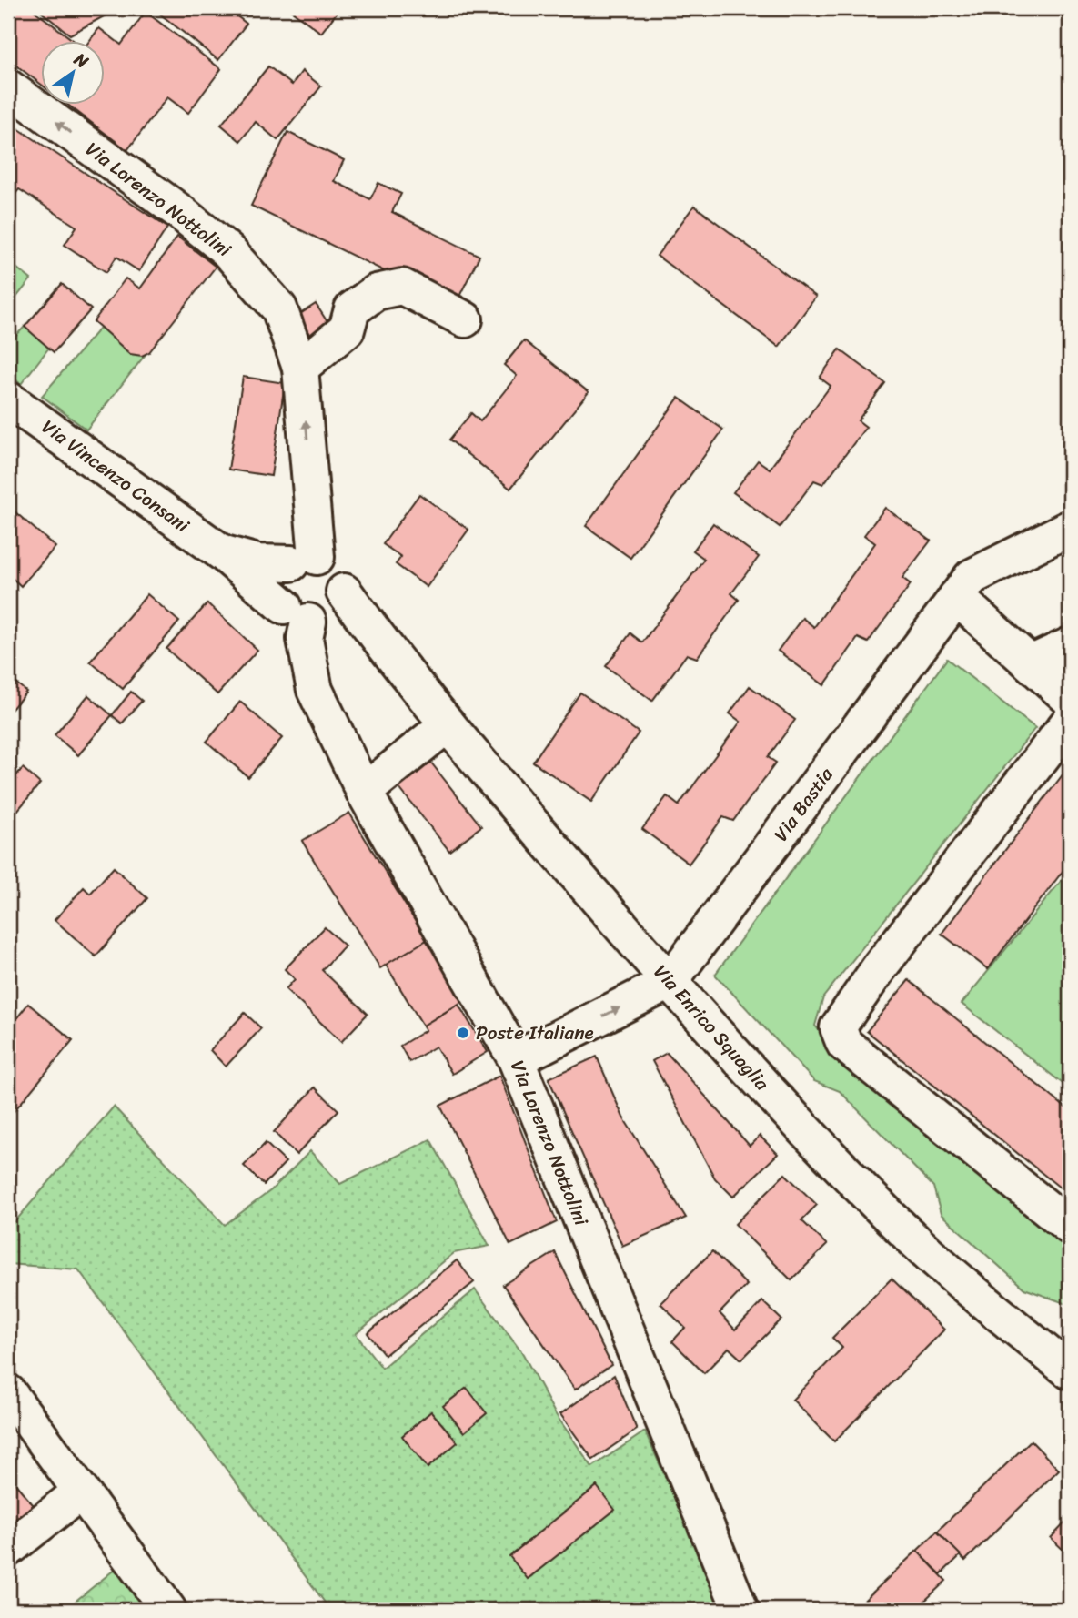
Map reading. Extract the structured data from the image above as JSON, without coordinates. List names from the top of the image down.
{
  "streets": {
    "street": [
      "Via Lorenzo Nottolini",
      "Via Vincenzo Consani",
      "Via Bastia",
      "Via Enrico Squaglia"
    ]
  },
  "crossings": [
    ["Via Lorenzo Nottolini", "Via Vincenzo Consani"],
    ["Via Lorenzo Nottolini", "Via Bastia"],
    ["Via Lorenzo Nottolini", "Via Enrico Squaglia"],
    ["Via Vincenzo Consani", "Via Enrico Squaglia"],
    ["Via Bastia", "Via Enrico Squaglia"]
  ],
  "places": ["Poste Italiane"],
  "north": "top right"
}
